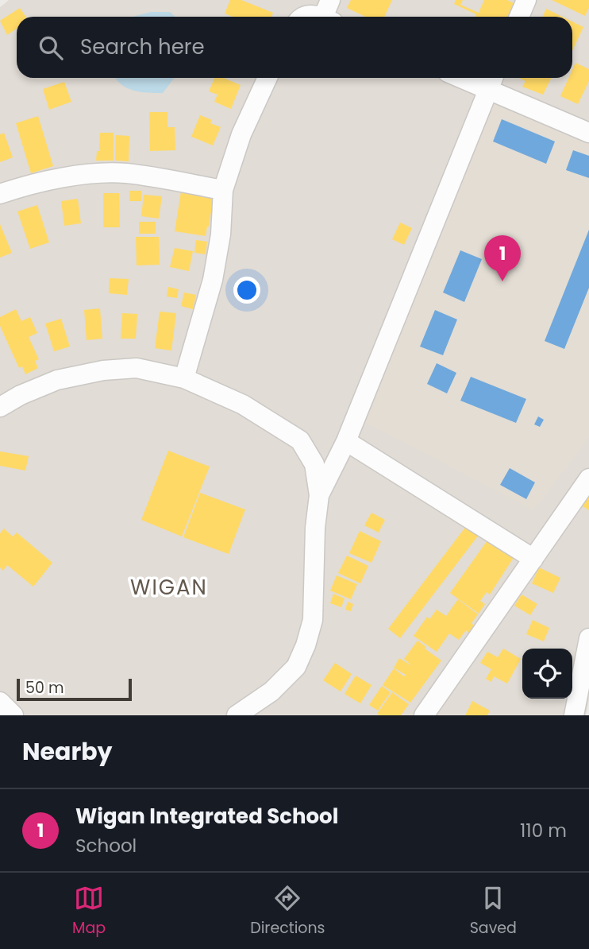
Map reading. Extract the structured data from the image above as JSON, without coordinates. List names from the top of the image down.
{
  "districts": ["WIGAN"],
  "scale_bar": "50 m",
  "page": {
    "search": "Search here",
    "pins": "1",
    "scale": "50 m",
    "heading": "Nearby",
    "list": [
      {
        "mark": "1",
        "name": "Wigan Integrated School",
        "note": "School",
        "value": "110 m"
      }
    ],
    "nav": ["Map", "Directions", "Saved"]
  }
}
